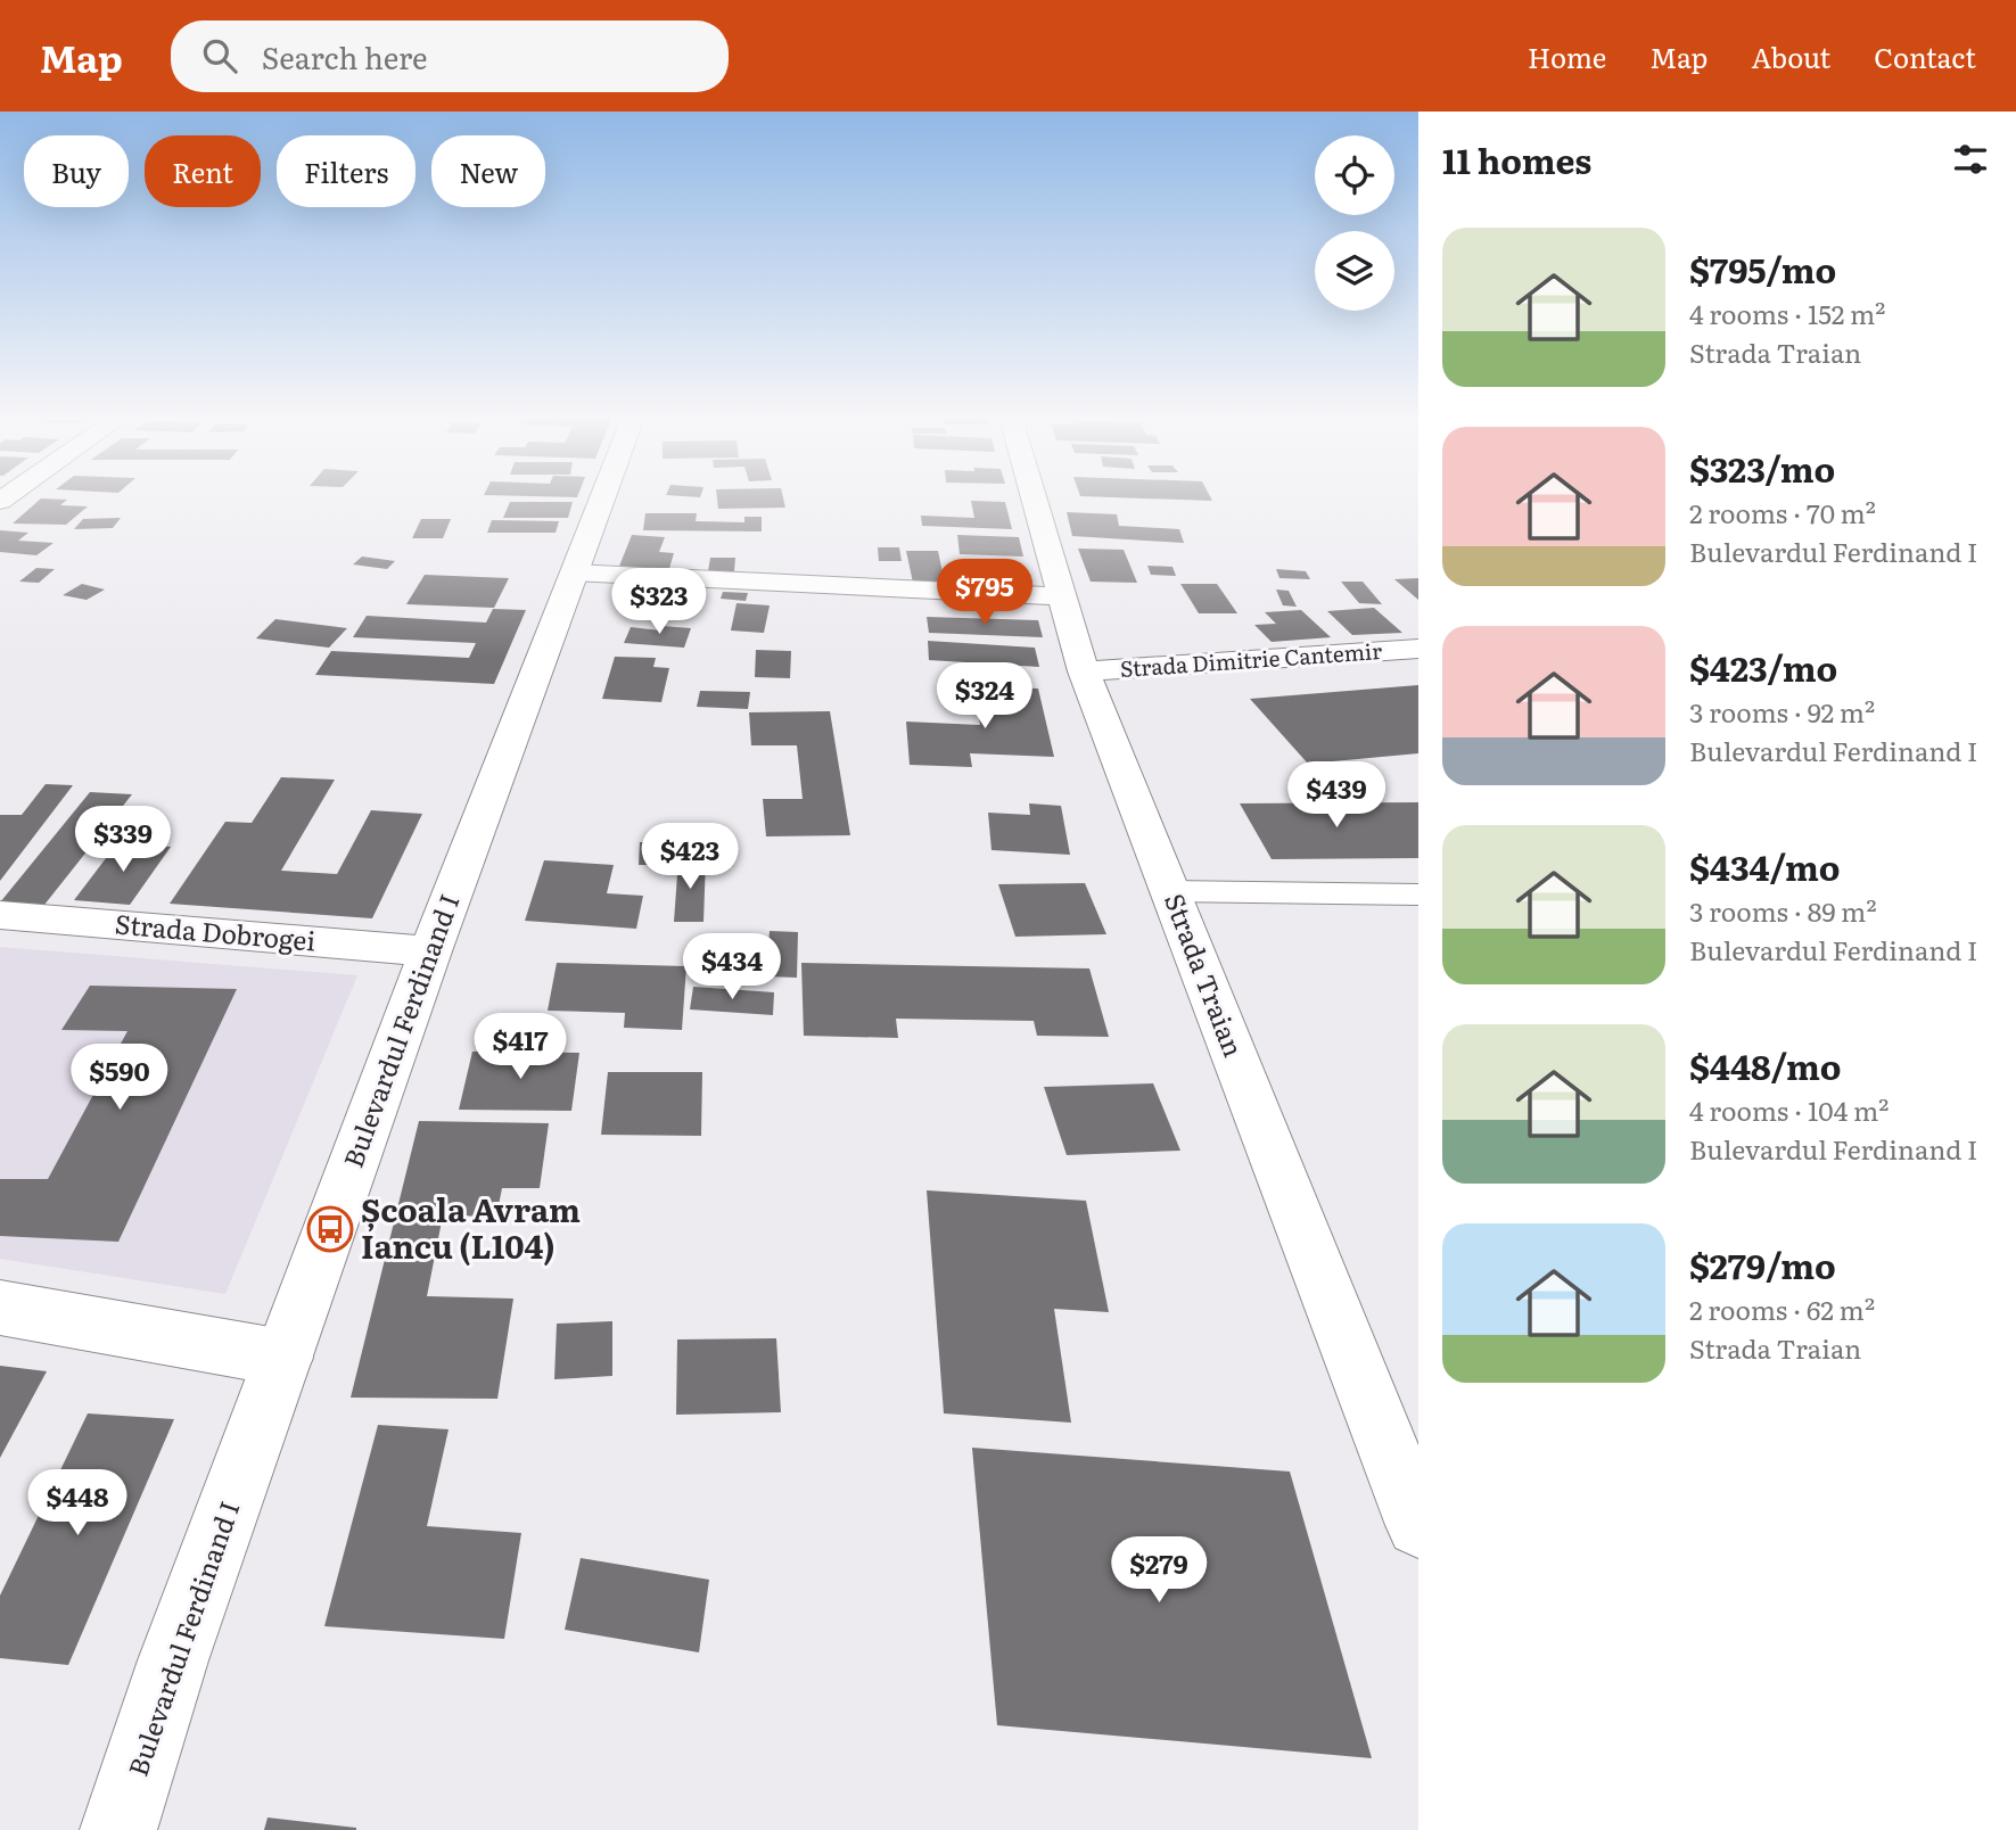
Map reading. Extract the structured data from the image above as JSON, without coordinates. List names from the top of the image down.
{
  "streets": {
    "street": [
      "Strada Dimitrie Cantemir",
      "Strada Dobrogei",
      "Strada Traian",
      "Bulevardul Ferdinand I"
    ]
  },
  "crossings": [
    ["Strada Dimitrie Cantemir", "Strada Traian"],
    ["Strada Dobrogei", "Bulevardul Ferdinand I"]
  ],
  "places": {
    "bus stop": ["Școala Avram Iancu (L104)"]
  },
  "page": {
    "header": "Map",
    "search": "Search here",
    "nav": [
      "Home",
      "Map",
      "About",
      "Contact"
    ],
    "heading": "11 homes",
    "chip": [
      "Buy",
      "Rent",
      "Filters",
      "New"
    ],
    "list": [
      {
        "name": "$795/mo",
        "note": "4 rooms · 152 m² · Strada Traian"
      },
      {
        "name": "$323/mo",
        "note": "2 rooms · 70 m² · Bulevardul Ferdinand I"
      },
      {
        "name": "$423/mo",
        "note": "3 rooms · 92 m² · Bulevardul Ferdinand I"
      },
      {
        "name": "$434/mo",
        "note": "3 rooms · 89 m² · Bulevardul Ferdinand I"
      },
      {
        "name": "$448/mo",
        "note": "4 rooms · 104 m² · Bulevardul Ferdinand I"
      },
      {
        "name": "$279/mo",
        "note": "2 rooms · 62 m² · Strada Traian"
      }
    ],
    "price": [
      "$795",
      "$323",
      "$324",
      "$439",
      "$339",
      "$423",
      "$434",
      "$417",
      "$590",
      "$448",
      "$279"
    ]
  }
}
